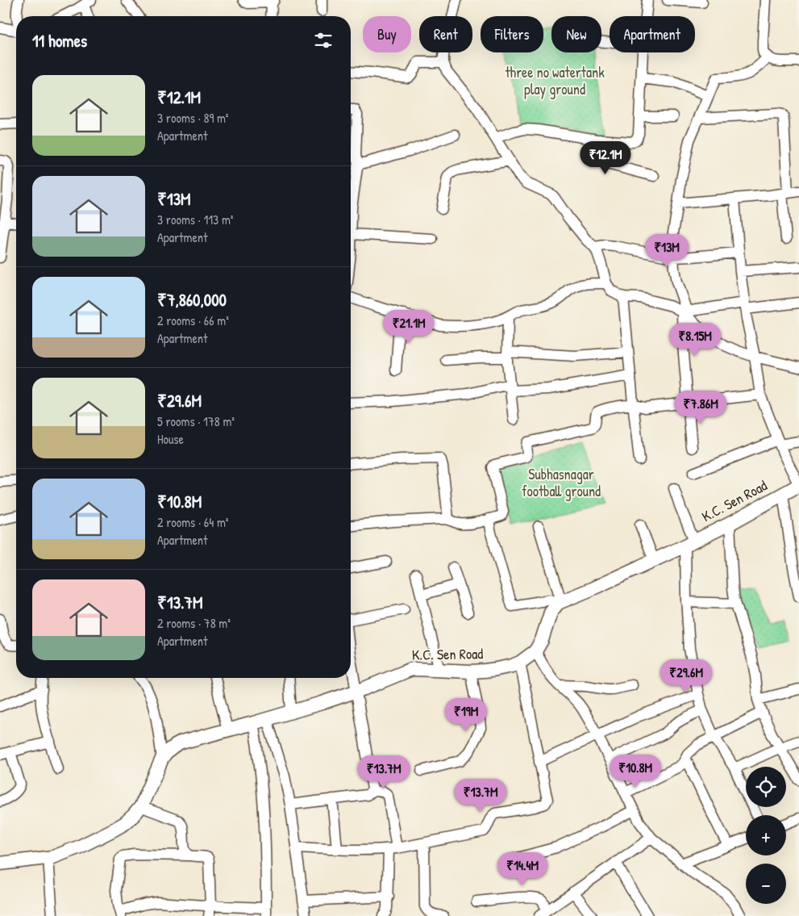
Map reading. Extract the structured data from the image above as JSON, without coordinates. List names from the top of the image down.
{
  "streets": {
    "street": ["K.C. Sen Road"]
  },
  "parks": ["three no watertank play ground", "Subhasnagar football ground"],
  "page": {
    "chip": [
      "Buy",
      "Rent",
      "Filters",
      "New",
      "Apartment"
    ],
    "heading": "11 homes",
    "list": [
      {
        "name": "₹12.1M",
        "note": "3 rooms · 89 m² · Apartment"
      },
      {
        "name": "₹13M",
        "note": "3 rooms · 113 m² · Apartment"
      },
      {
        "name": "₹7,860,000",
        "note": "2 rooms · 66 m² · Apartment"
      },
      {
        "name": "₹29.6M",
        "note": "5 rooms · 178 m² · House"
      },
      {
        "name": "₹10.8M",
        "note": "2 rooms · 64 m² · Apartment"
      },
      {
        "name": "₹13.7M",
        "note": "2 rooms · 78 m² · Apartment"
      }
    ],
    "price": [
      "₹12.1M",
      "₹13M",
      "₹21.1M",
      "₹8.15M",
      "₹7.86M",
      "₹29.6M",
      "₹19M",
      "₹10.8M",
      "₹13.7M",
      "₹13.7M",
      "₹14.4M"
    ],
    "map_buttons": ["+", "−"]
  }
}
